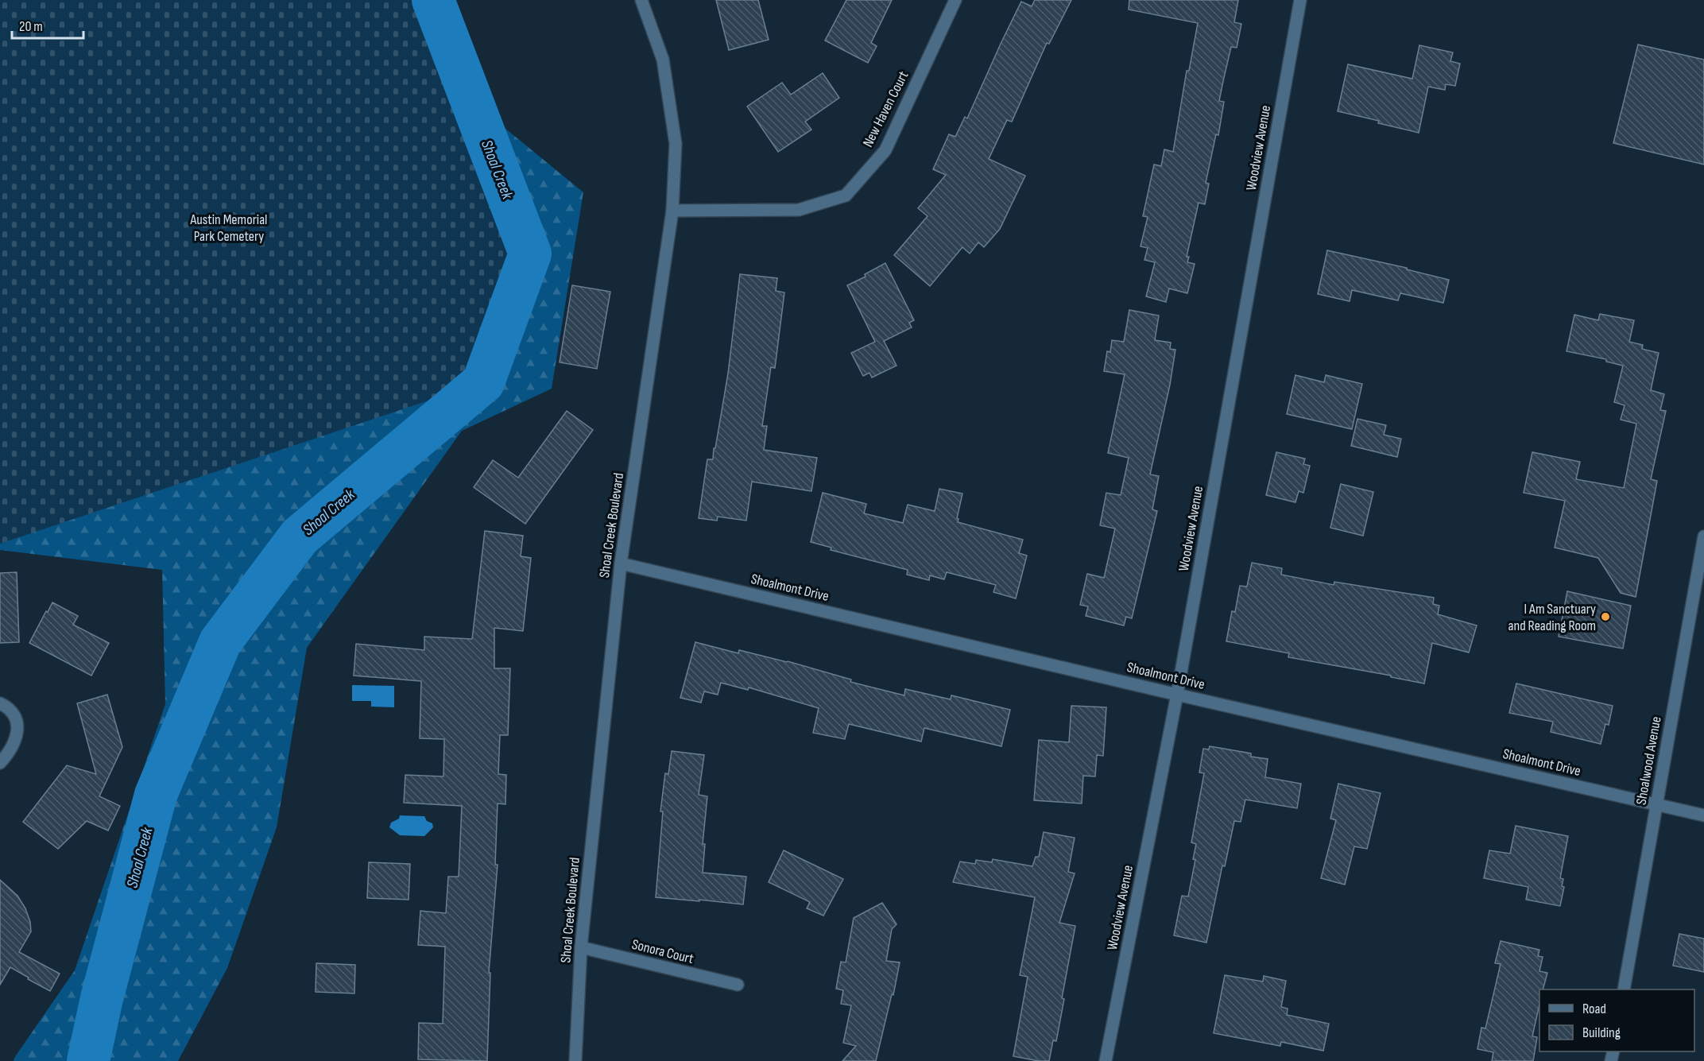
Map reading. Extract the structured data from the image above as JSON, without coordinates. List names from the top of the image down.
{
  "streets": {
    "street": [
      "New Haven Court",
      "Woodview Avenue",
      "Shoal Creek Boulevard",
      "Shoalmont Drive",
      "Shoalwood Avenue",
      "Sonora Court"
    ]
  },
  "crossings": [
    ["New Haven Court", "Shoal Creek Boulevard"],
    ["Woodview Avenue", "Shoalmont Drive"],
    ["Shoal Creek Boulevard", "Shoalmont Drive"],
    ["Shoal Creek Boulevard", "Sonora Court"],
    ["Shoalmont Drive", "Shoalwood Avenue"]
  ],
  "water": ["Shoal Creek"],
  "parks": ["Austin Memorial Park Cemetery"],
  "places": ["I Am Sanctuary and Reading Room"],
  "legend": ["Road", "Building"],
  "scale_bar": "20 m"
}
